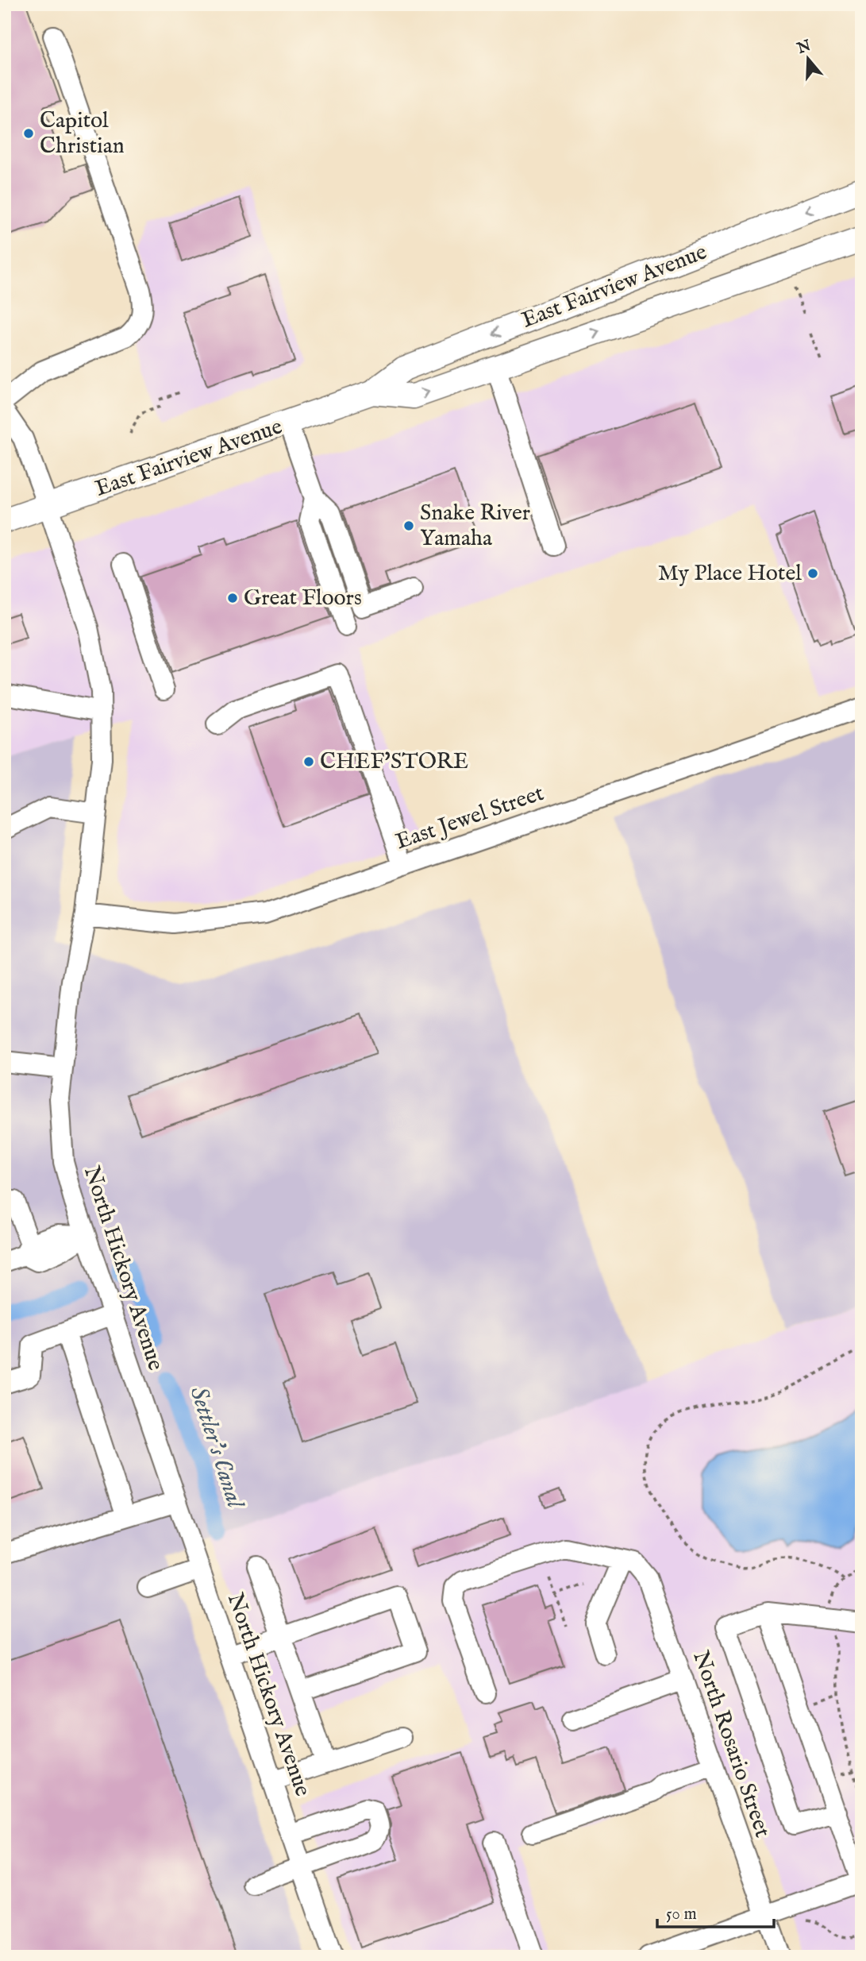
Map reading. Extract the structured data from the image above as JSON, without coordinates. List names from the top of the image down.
{
  "streets": {
    "main road": ["East Fairview Avenue"],
    "street": ["East Jewel Street", "North Hickory Avenue", "North Rosario Street"]
  },
  "crossings": [
    ["East Fairview Avenue", "North Hickory Avenue"],
    ["East Jewel Street", "North Hickory Avenue"]
  ],
  "water": ["Settler's Canal"],
  "places": [
    "Capitol Christian",
    "Snake River Yamaha",
    "My Place Hotel",
    "Great Floors",
    "CHEF'STORE"
  ],
  "scale_bar": "50 m",
  "north": "top"
}
